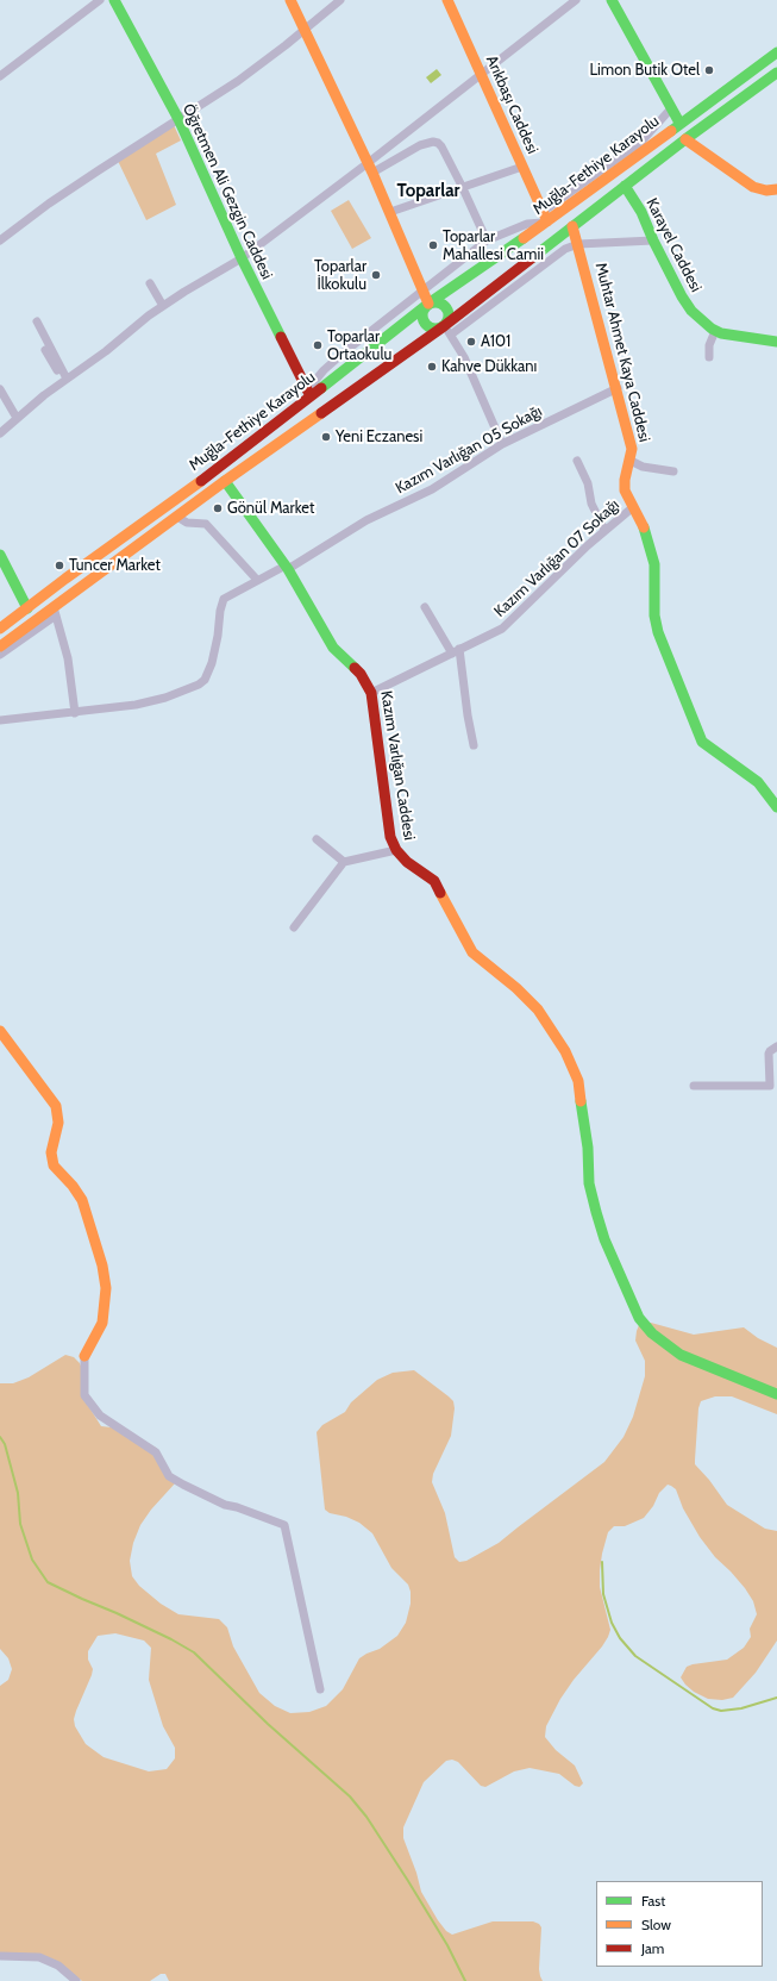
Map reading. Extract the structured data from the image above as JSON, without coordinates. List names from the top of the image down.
{
  "streets": {
    "main road": [
      "Arıkbaşı Caddesi",
      "Muğla-Fethiye Karayolu",
      "Öğretmen Ali Gezgin Caddesi",
      "Karayel Caddesi",
      "Muhtar Ahmet Kaya Caddesi",
      "Kazım Varlığan Caddesi"
    ],
    "street": ["Kazım Varlığan 05 Sokağı", "Kazım Varlığan 07 Sokağı"]
  },
  "crossings": [
    ["Arıkbaşı Caddesi", "Muğla-Fethiye Karayolu"],
    ["Muğla-Fethiye Karayolu", "Öğretmen Ali Gezgin Caddesi"],
    ["Muğla-Fethiye Karayolu", "Karayel Caddesi"],
    ["Muğla-Fethiye Karayolu", "Muhtar Ahmet Kaya Caddesi"],
    ["Muğla-Fethiye Karayolu", "Kazım Varlığan Caddesi"],
    ["Muhtar Ahmet Kaya Caddesi", "Kazım Varlığan 05 Sokağı"],
    ["Muhtar Ahmet Kaya Caddesi", "Kazım Varlığan 07 Sokağı"],
    ["Kazım Varlığan 05 Sokağı", "Kazım Varlığan Caddesi"],
    ["Kazım Varlığan 07 Sokağı", "Kazım Varlığan Caddesi"]
  ],
  "districts": ["Toparlar"],
  "places": [
    "Limon Butik Otel",
    "Toparlar Mahallesi Camii",
    "Toparlar İlkokulu",
    "A101",
    "Toparlar Ortaokulu",
    "Kahve Dükkanı",
    "Yeni Eczanesi",
    "Gönül Market",
    "Tuncer Market"
  ],
  "legend": ["Fast", "Slow", "Jam"]
}
